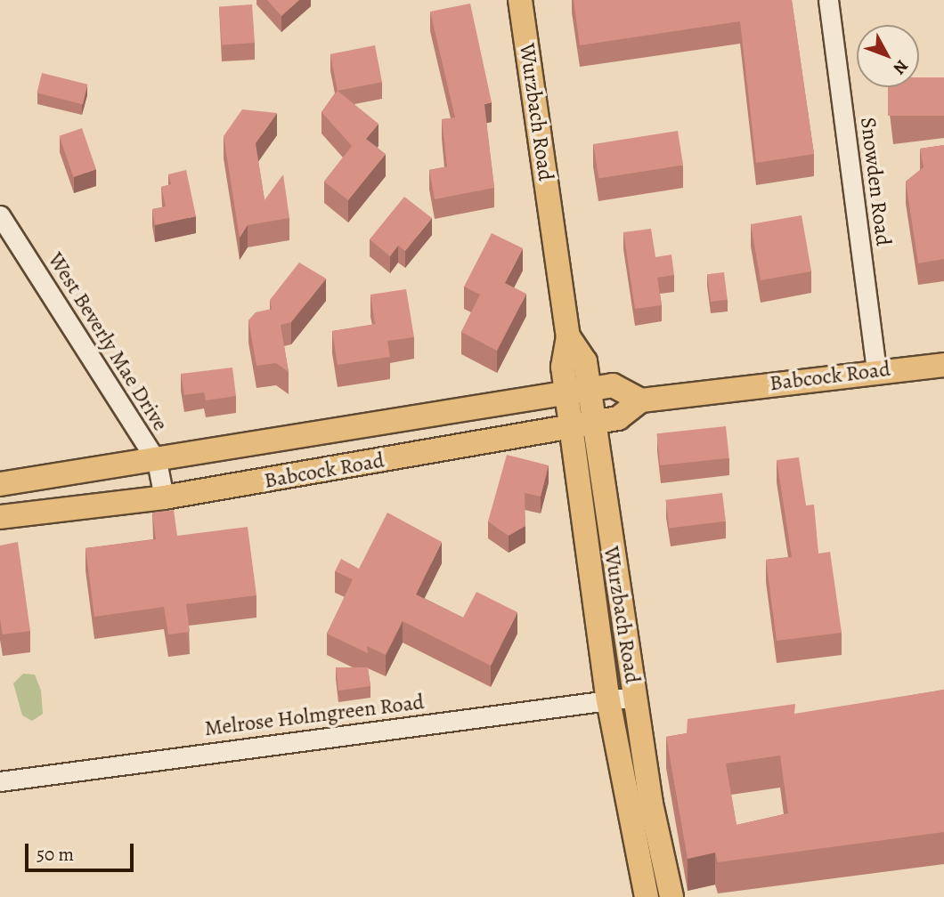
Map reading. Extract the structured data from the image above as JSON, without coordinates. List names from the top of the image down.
{
  "streets": {
    "main road": ["Wurzbach Road", "Babcock Road"],
    "street": ["Snowden Road", "West Beverly Mae Drive", "Melrose Holmgreen Road"]
  },
  "crossings": [
    ["Wurzbach Road", "Babcock Road"],
    ["Wurzbach Road", "Melrose Holmgreen Road"],
    ["Snowden Road", "Babcock Road"],
    ["West Beverly Mae Drive", "Babcock Road"]
  ],
  "scale_bar": "50 m",
  "north": "bottom right"
}
